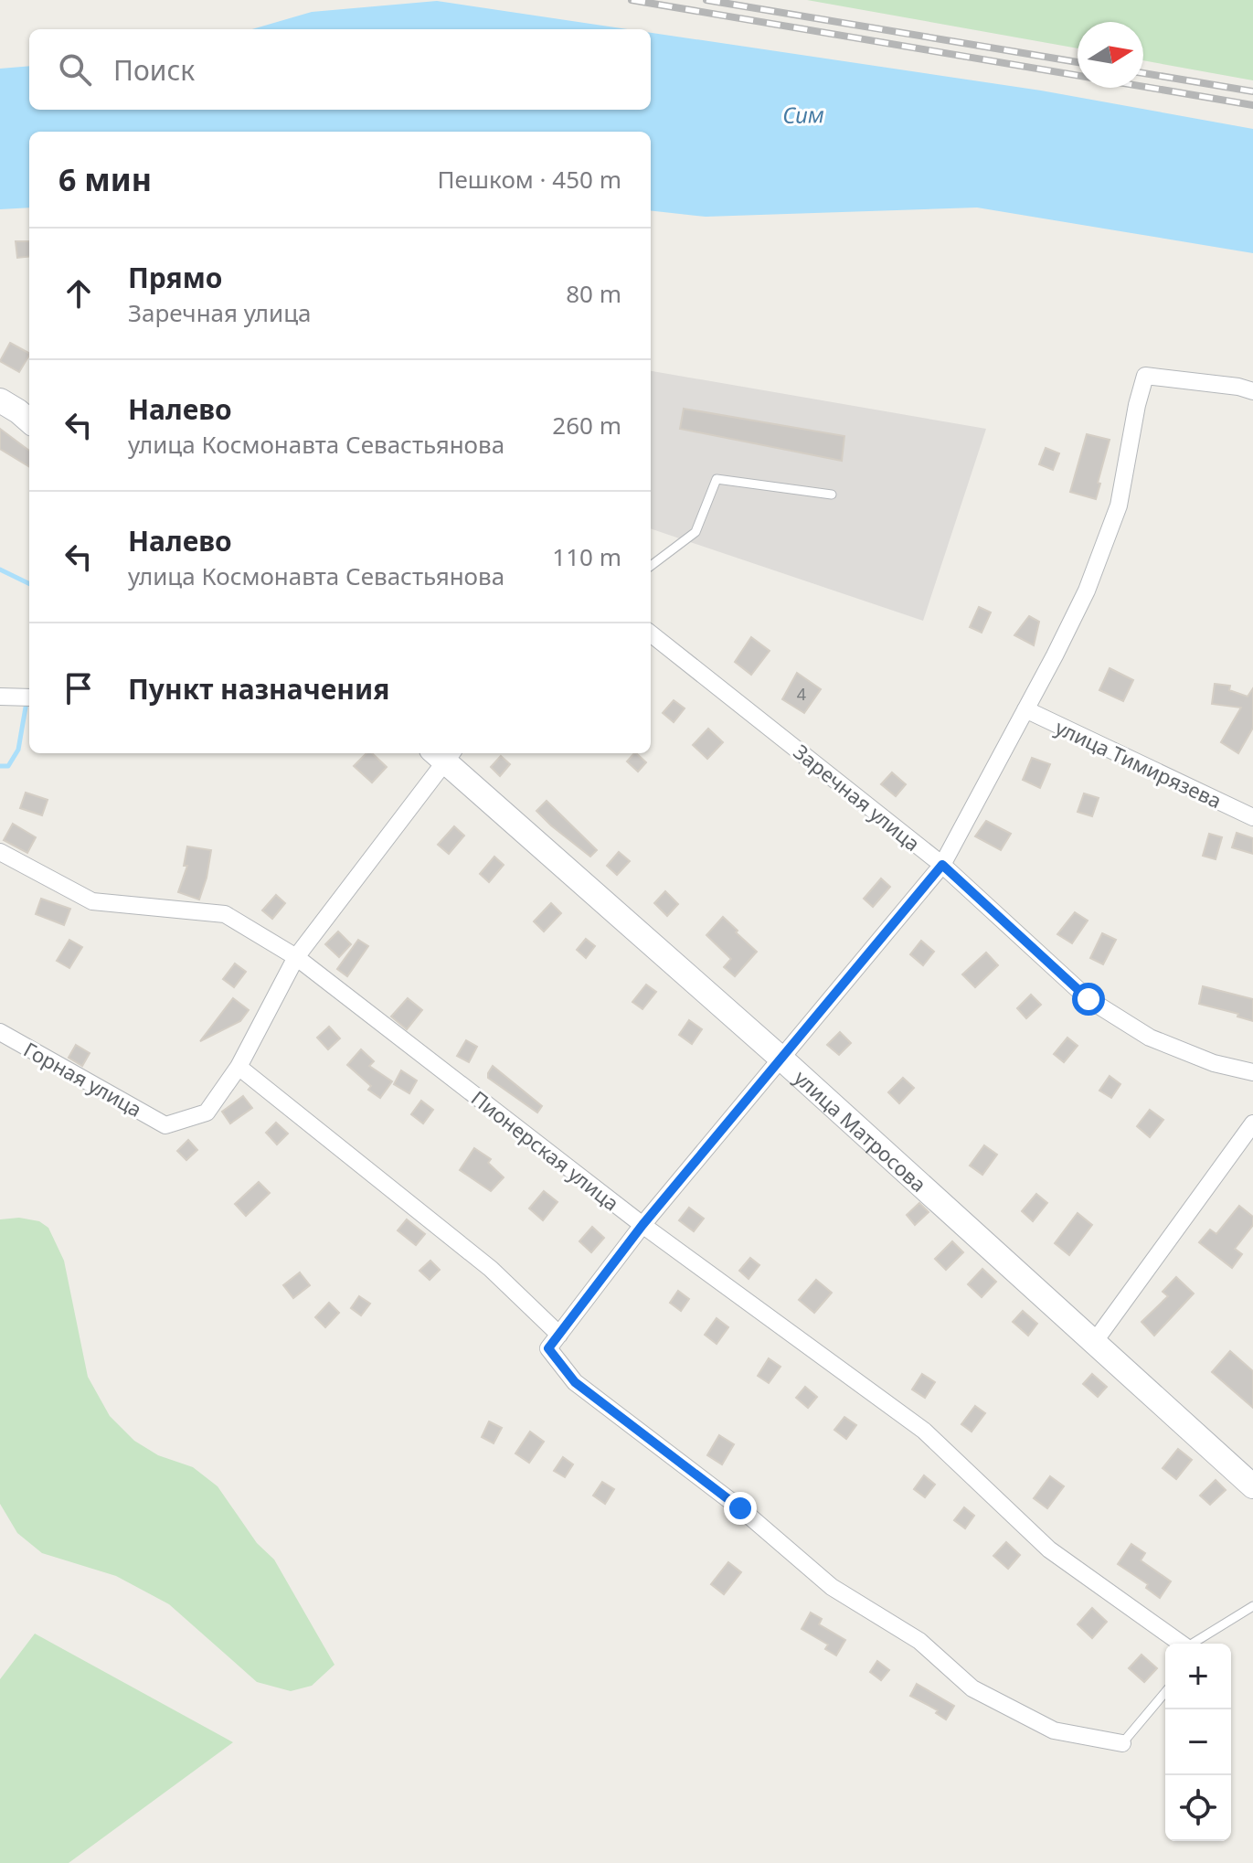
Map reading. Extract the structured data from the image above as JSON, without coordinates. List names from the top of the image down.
{
  "streets": {
    "main road": ["улица Матросова"],
    "street": [
      "улица Тимирязева",
      "Заречная улица",
      "Горная улица",
      "Пионерская улица"
    ]
  },
  "water": ["Сим"],
  "house_numbers": ["4"],
  "north": "right",
  "page": {
    "search": "Поиск",
    "heading": ["6 мин", "Пешком · 450 m"],
    "list": [
      ["Прямо", "Заречная улица", "80 m"],
      ["Налево", "улица Космонавта Севастьянова", "260 m"],
      ["Налево", "улица Космонавта Севастьянова", "110 m"],
      "Пункт назначения"
    ],
    "map_buttons": ["+", "−"]
  }
}
